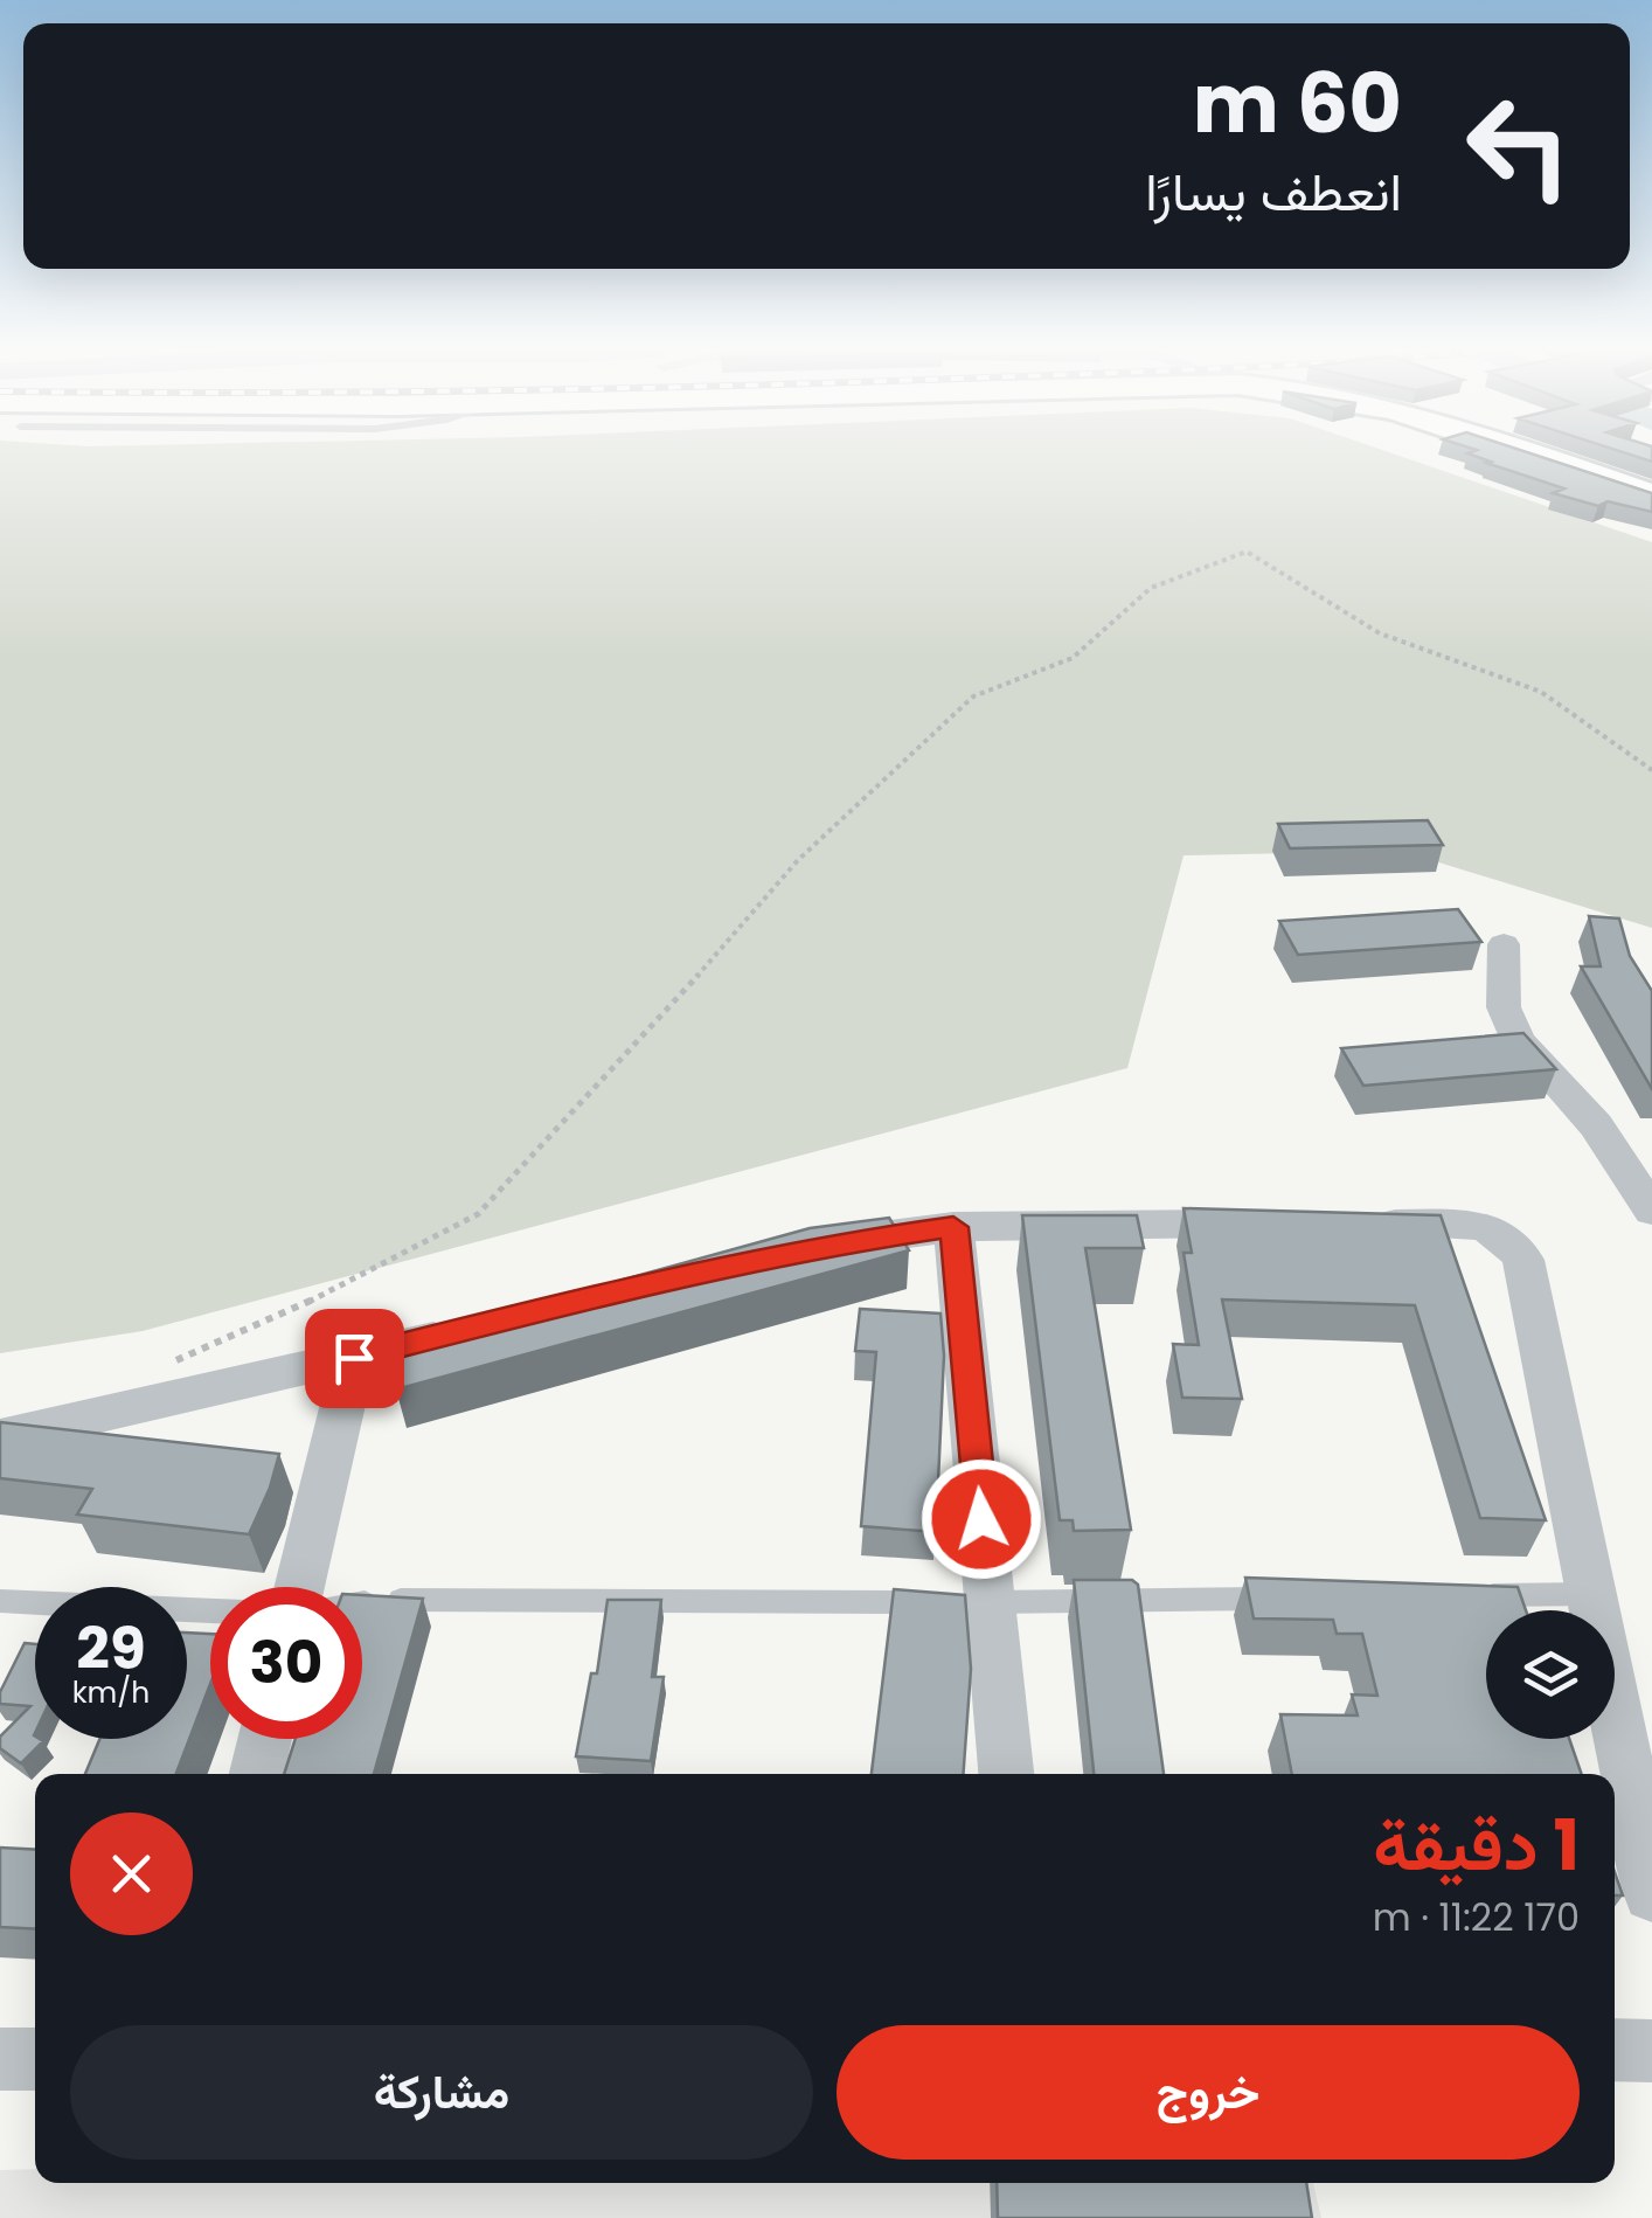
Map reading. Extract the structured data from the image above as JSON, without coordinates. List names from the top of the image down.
{
  "page": {
    "turn": ["60 m", "انعطف يسارًا"],
    "speed": "29 km/h",
    "limit": "30",
    "heading": ["1 دقيقة", "170 m · 11:22"],
    "buttons": ["خروج", "مشاركة"]
  }
}
